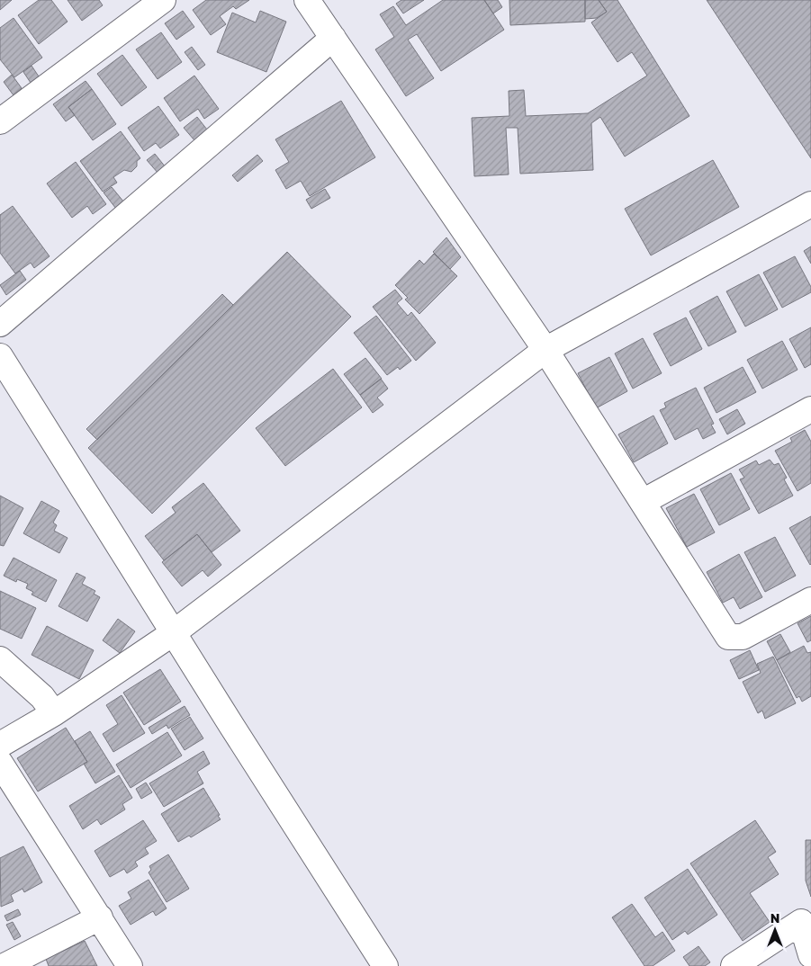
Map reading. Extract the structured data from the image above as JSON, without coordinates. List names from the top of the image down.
{
  "north": "top"
}
